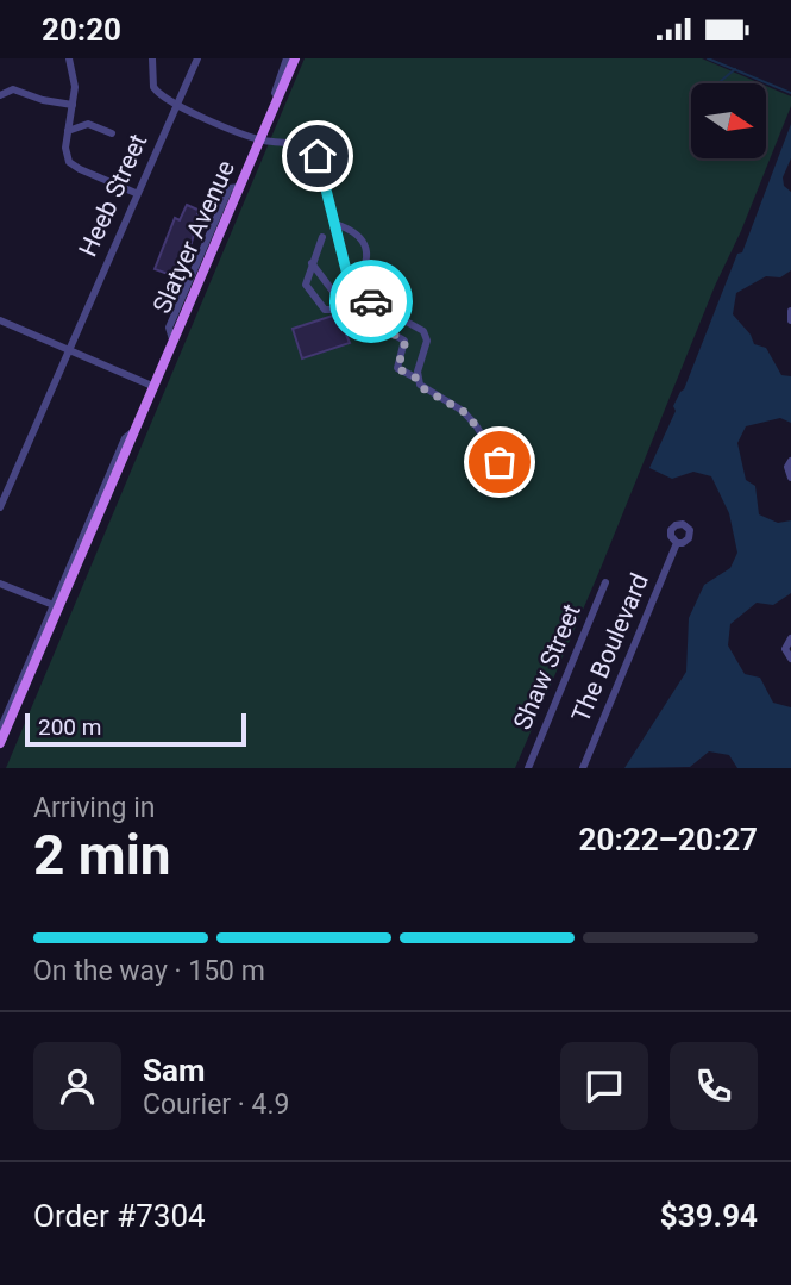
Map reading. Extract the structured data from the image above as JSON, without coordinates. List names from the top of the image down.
{
  "streets": {
    "main road": ["Slatyer Avenue"],
    "street": ["Heeb Street", "The Boulevard", "Shaw Street"]
  },
  "scale_bar": "200 m",
  "north": "right",
  "page": {
    "status": "20:20",
    "scale": "200 m",
    "heading": ["2 min", "Arriving in", "20:22–20:27"],
    "panel": [
      "Sam",
      "Courier · 4.9",
      "Order #7304",
      "$39.94"
    ],
    "bar": "On the way · 150 m"
  }
}
